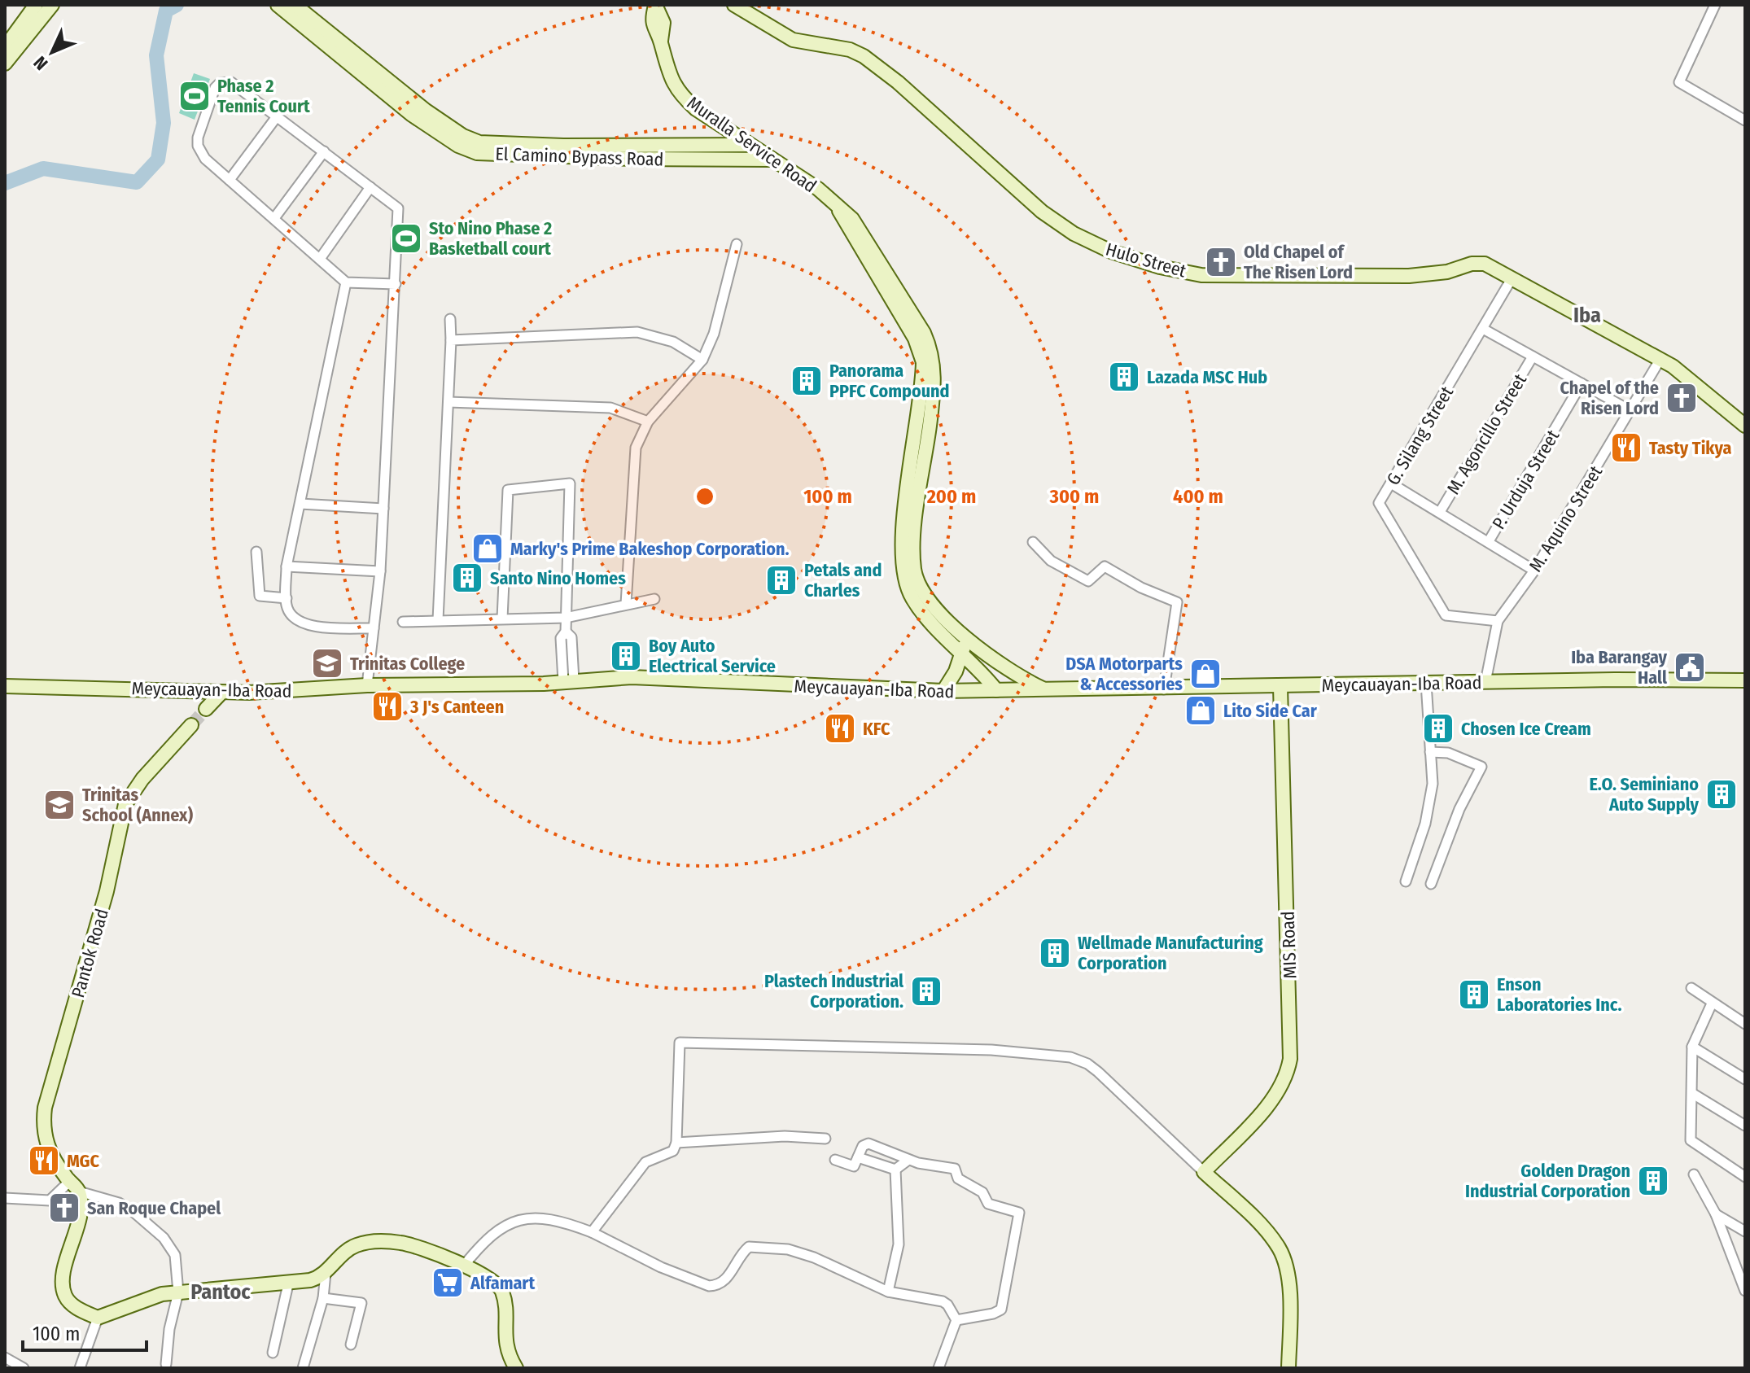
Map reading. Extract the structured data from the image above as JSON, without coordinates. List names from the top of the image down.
{
  "streets": {
    "street": [
      "Muralla Service Road",
      "El Camino Bypass Road",
      "Hulo Street",
      "M. Agoncillo Street",
      "G. Silang Street",
      "P. Urduja Street",
      "M. Aquino Street",
      "Meycauayan-Iba Road",
      "MIS Road",
      "Pantok Road"
    ]
  },
  "crossings": [
    ["Muralla Service Road", "El Camino Bypass Road"],
    ["Muralla Service Road", "Meycauayan-Iba Road"],
    ["Hulo Street", "G. Silang Street"],
    ["Hulo Street", "M. Aquino Street"],
    ["G. Silang Street", "M. Aquino Street"],
    ["M. Aquino Street", "Meycauayan-Iba Road"],
    ["Meycauayan-Iba Road", "MIS Road"]
  ],
  "districts": ["Iba", "Pantoc"],
  "places": {
    "sports": ["Phase 2 Tennis Court", "Sto Nino Phase 2 Basketball court"],
    "church": ["Old Chapel of The Risen Lord", "Chapel of the Risen Lord", "San Roque Chapel"],
    "building": [
      "Lazada MSC Hub",
      "Panorama PPFC Compound",
      "Santo Nino Homes",
      "Petals and Charles",
      "Boy Auto Electrical Service",
      "Chosen Ice Cream",
      "E.O. Seminiano Auto Supply",
      "Wellmade Manufacturing Corporation",
      "Plastech Industrial Corporation.",
      "Enson Laboratories Inc.",
      "Golden Dragon Industrial Corporation"
    ],
    "restaurant": [
      "Tasty Tikya",
      "3 J's Canteen",
      "KFC",
      "MGC"
    ],
    "shop": ["Marky's Prime Bakeshop Corporation.", "DSA Motorparts & Accessories", "Lito Side Car"],
    "school or university": ["Trinitas College", "Trinitas School (Annex)"],
    "public building": ["Iba Barangay Hall"],
    "supermarket": ["Alfamart"]
  },
  "scale_bar": "100 m",
  "north": "bottom left",
  "rings": [
    "100 m",
    "200 m",
    "300 m",
    "400 m"
  ]
}
